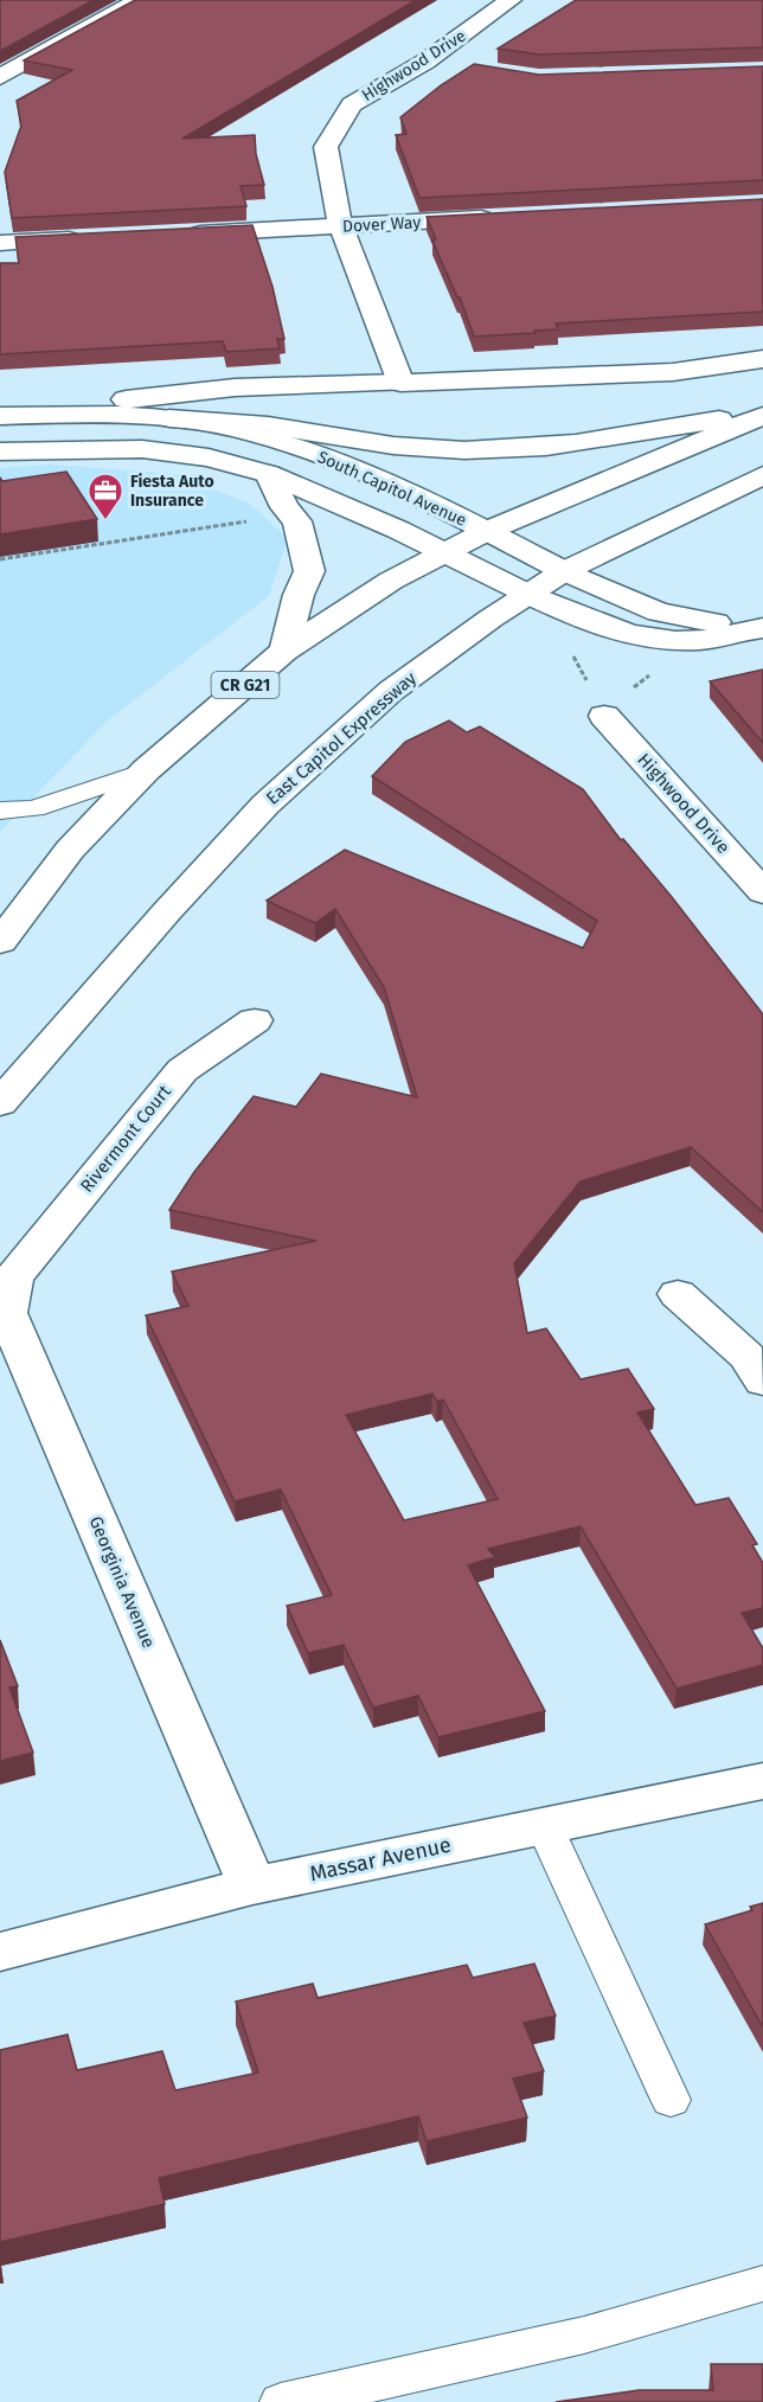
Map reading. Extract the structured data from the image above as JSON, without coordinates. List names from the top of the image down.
{
  "streets": {
    "main road": [
      "Highwood Drive",
      "Dover Way",
      "South Capitol Avenue",
      "CR G21",
      "East Capitol Expressway",
      "Rivermont Court",
      "Georginia Avenue",
      "Massar Avenue"
    ]
  },
  "crossings": [
    ["Highwood Drive", "Dover Way"],
    ["South Capitol Avenue", "CR G21"],
    ["South Capitol Avenue", "East Capitol Expressway"],
    ["Rivermont Court", "Georginia Avenue"],
    ["Georginia Avenue", "Massar Avenue"]
  ],
  "places": {
    "office": ["Fiesta Auto Insurance"]
  }
}
